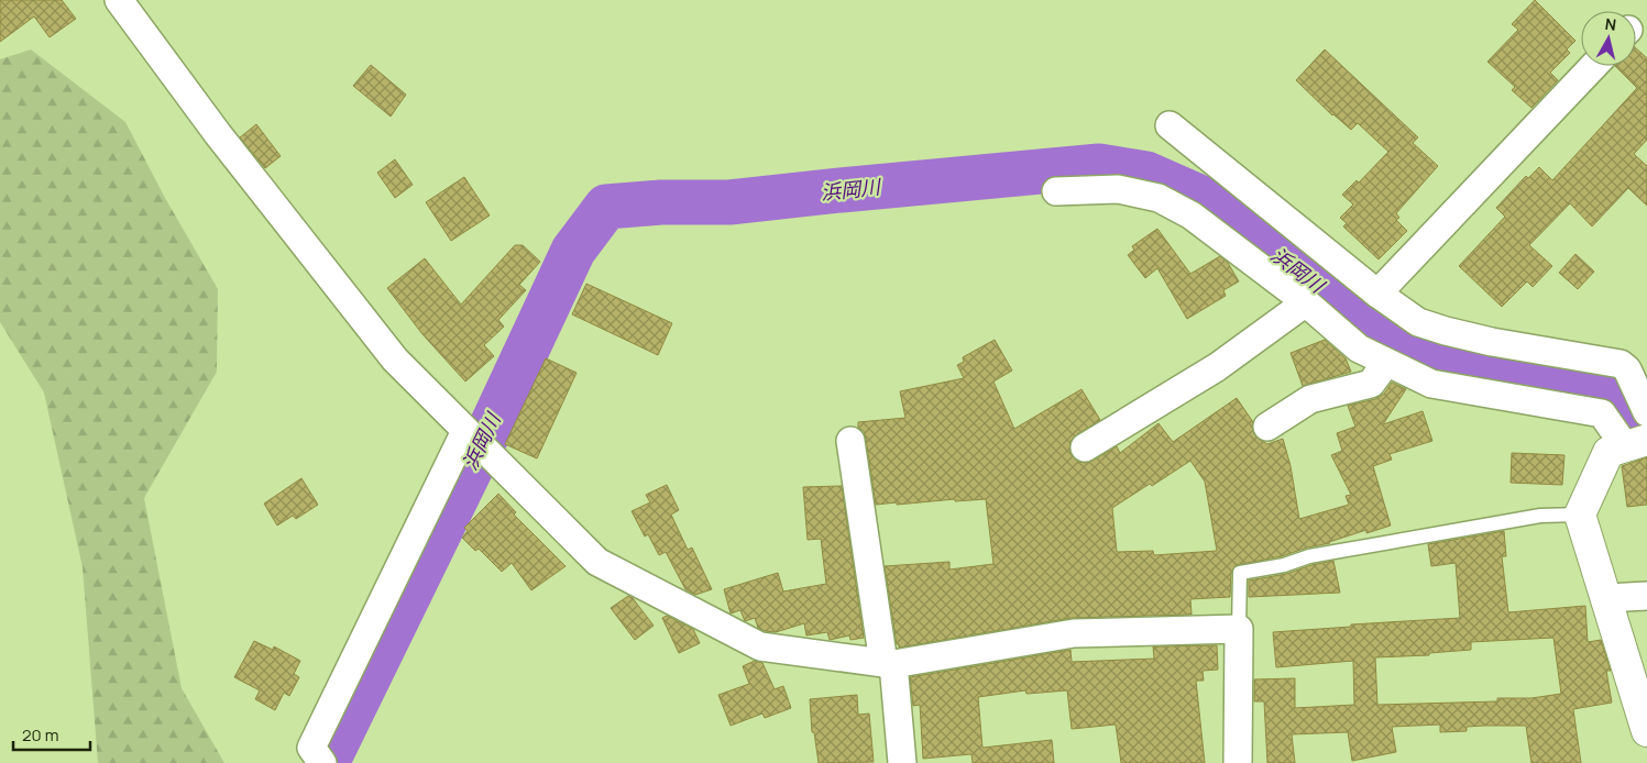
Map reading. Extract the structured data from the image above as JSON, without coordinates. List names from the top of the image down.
{
  "water": ["浜岡川"],
  "scale_bar": "20 m",
  "north": "top"
}
